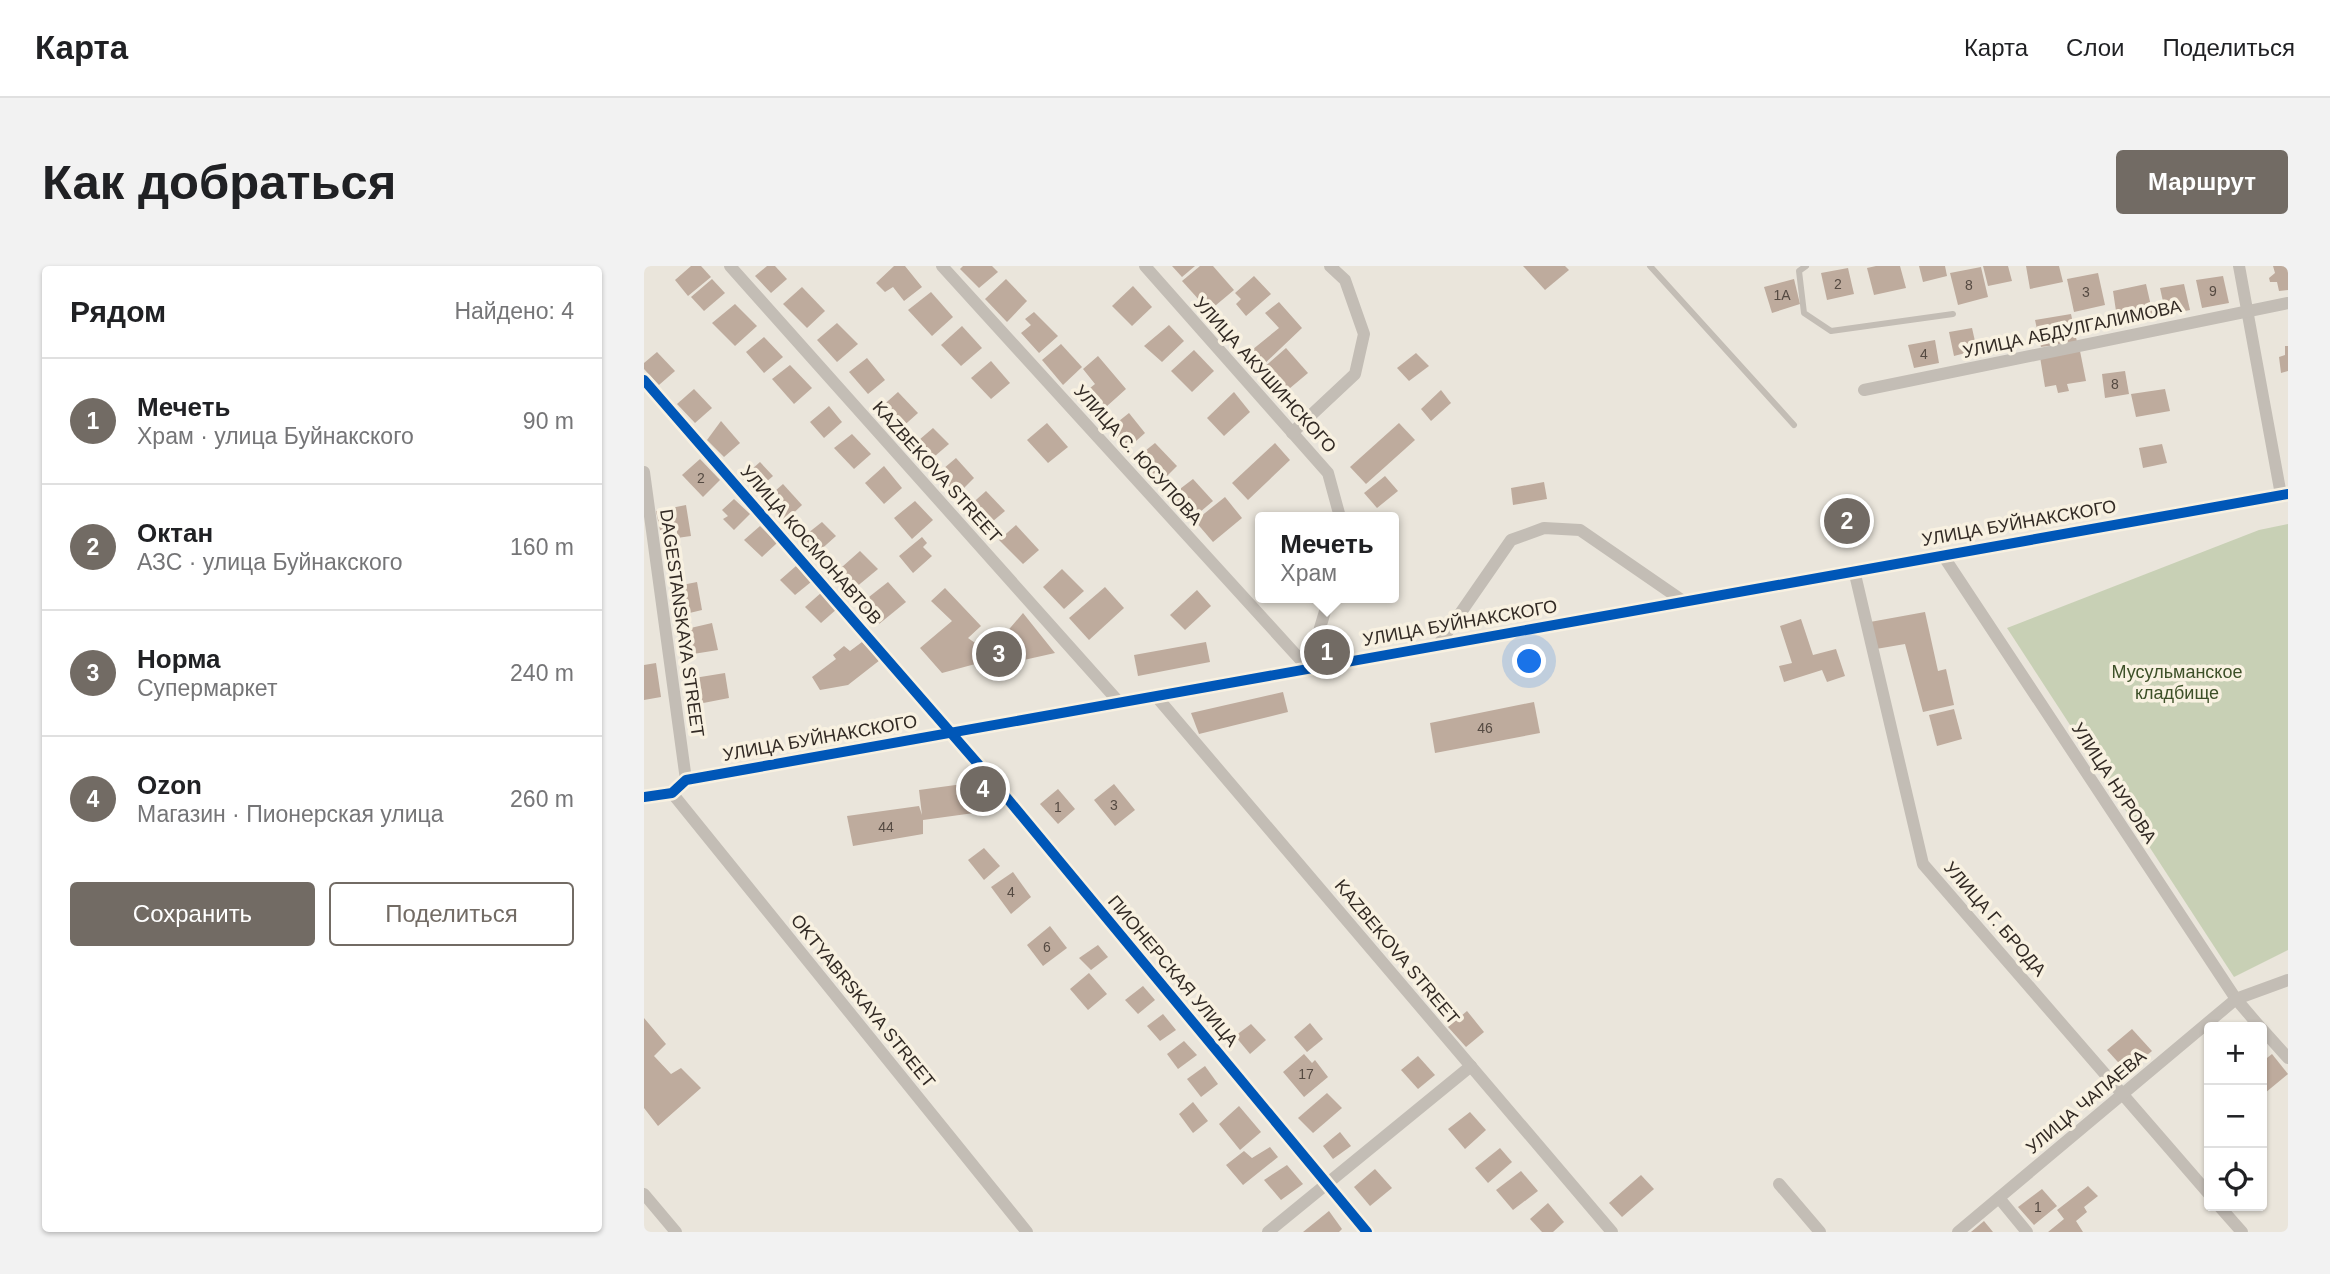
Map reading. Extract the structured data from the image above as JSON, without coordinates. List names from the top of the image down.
{
  "streets": {
    "street": [
      "УЛИЦА АБДУЛГАЛИМОВА",
      "УЛИЦА АКУШИНСКОГО",
      "УЛИЦА С. ЮСУПОВА",
      "KAZBEKOVA STREET",
      "УЛИЦА БУЙНАКСКОГО",
      "УЛИЦА КОСМОНАВТОВ",
      "DAGESTANSKAYA STREET",
      "УЛИЦА НУРОВА",
      "УЛИЦА Г. БРОДА",
      "ПИОНЕРСКАЯ УЛИЦА",
      "OKTYABRSKAYA STREET",
      "УЛИЦА ЧАПАЕВА"
    ]
  },
  "crossings": [
    ["УЛИЦА С. ЮСУПОВА", "УЛИЦА БУЙНАКСКОГО"],
    ["KAZBEKOVA STREET", "УЛИЦА БУЙНАКСКОГО"],
    ["УЛИЦА БУЙНАКСКОГО", "УЛИЦА КОСМОНАВТОВ"],
    ["УЛИЦА БУЙНАКСКОГО", "DAGESTANSKAYA STREET"],
    ["УЛИЦА БУЙНАКСКОГО", "УЛИЦА НУРОВА"],
    ["УЛИЦА БУЙНАКСКОГО", "УЛИЦА Г. БРОДА"],
    ["УЛИЦА БУЙНАКСКОГО", "ПИОНЕРСКАЯ УЛИЦА"],
    ["УЛИЦА КОСМОНАВТОВ", "ПИОНЕРСКАЯ УЛИЦА"],
    ["УЛИЦА НУРОВА", "УЛИЦА ЧАПАЕВА"],
    ["УЛИЦА Г. БРОДА", "УЛИЦА ЧАПАЕВА"]
  ],
  "parks": ["Мусульманское кладбище"],
  "house_numbers": [
    "2",
    "8",
    "9",
    "3",
    "1А",
    "4",
    "8",
    "2",
    "46",
    "3",
    "1",
    "44",
    "4",
    "6",
    "17",
    "1"
  ],
  "page": {
    "header": "Карта",
    "nav": ["Карта", "Слои", "Поделиться"],
    "buttons": [
      "Маршрут",
      ["Сохранить", "Поделиться"]
    ],
    "title": "Как добраться",
    "heading": ["Рядом", "Найдено: 4"],
    "list": [
      {
        "mark": "1",
        "name": "Мечеть",
        "note": "Храм · улица Буйнакского",
        "value": "90 m"
      },
      {
        "mark": "2",
        "name": "Октан",
        "note": "АЗС · улица Буйнакского",
        "value": "160 m"
      },
      {
        "mark": "3",
        "name": "Норма",
        "note": "Супермаркет",
        "value": "240 m"
      },
      {
        "mark": "4",
        "name": "Ozon",
        "note": "Магазин · Пионерская улица",
        "value": "260 m"
      }
    ],
    "pins": [
      "2",
      "1",
      "3",
      "4"
    ],
    "popup": ["Мечеть", "Храм"],
    "map_buttons": ["+", "−"]
  }
}
